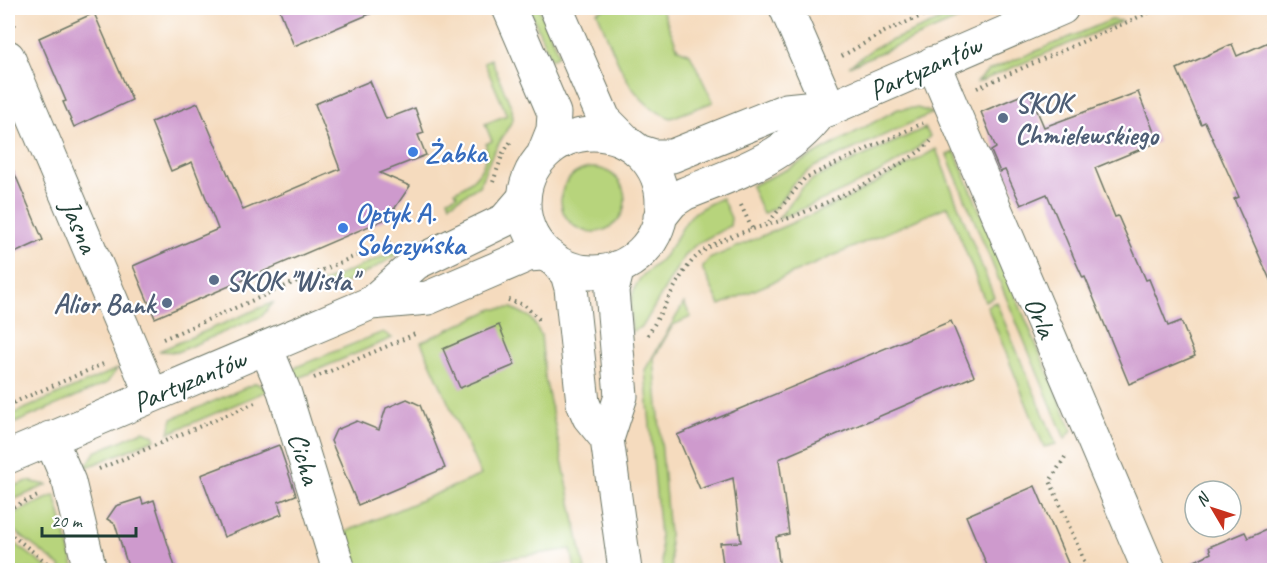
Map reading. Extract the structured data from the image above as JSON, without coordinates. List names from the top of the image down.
{
  "streets": {
    "street": [
      "Partyzantów",
      "Jasna",
      "Orla",
      "Cicha"
    ]
  },
  "crossings": [
    ["Partyzantów", "Jasna"],
    ["Partyzantów", "Orla"],
    ["Partyzantów", "Cicha"]
  ],
  "places": [
    "SKOK Chmielewskiego",
    "Żabka",
    "Optyk A. Sobczyńska",
    "SKOK \"Wisła\"",
    "Alior Bank"
  ],
  "scale_bar": "20 m",
  "north": "top left"
}
